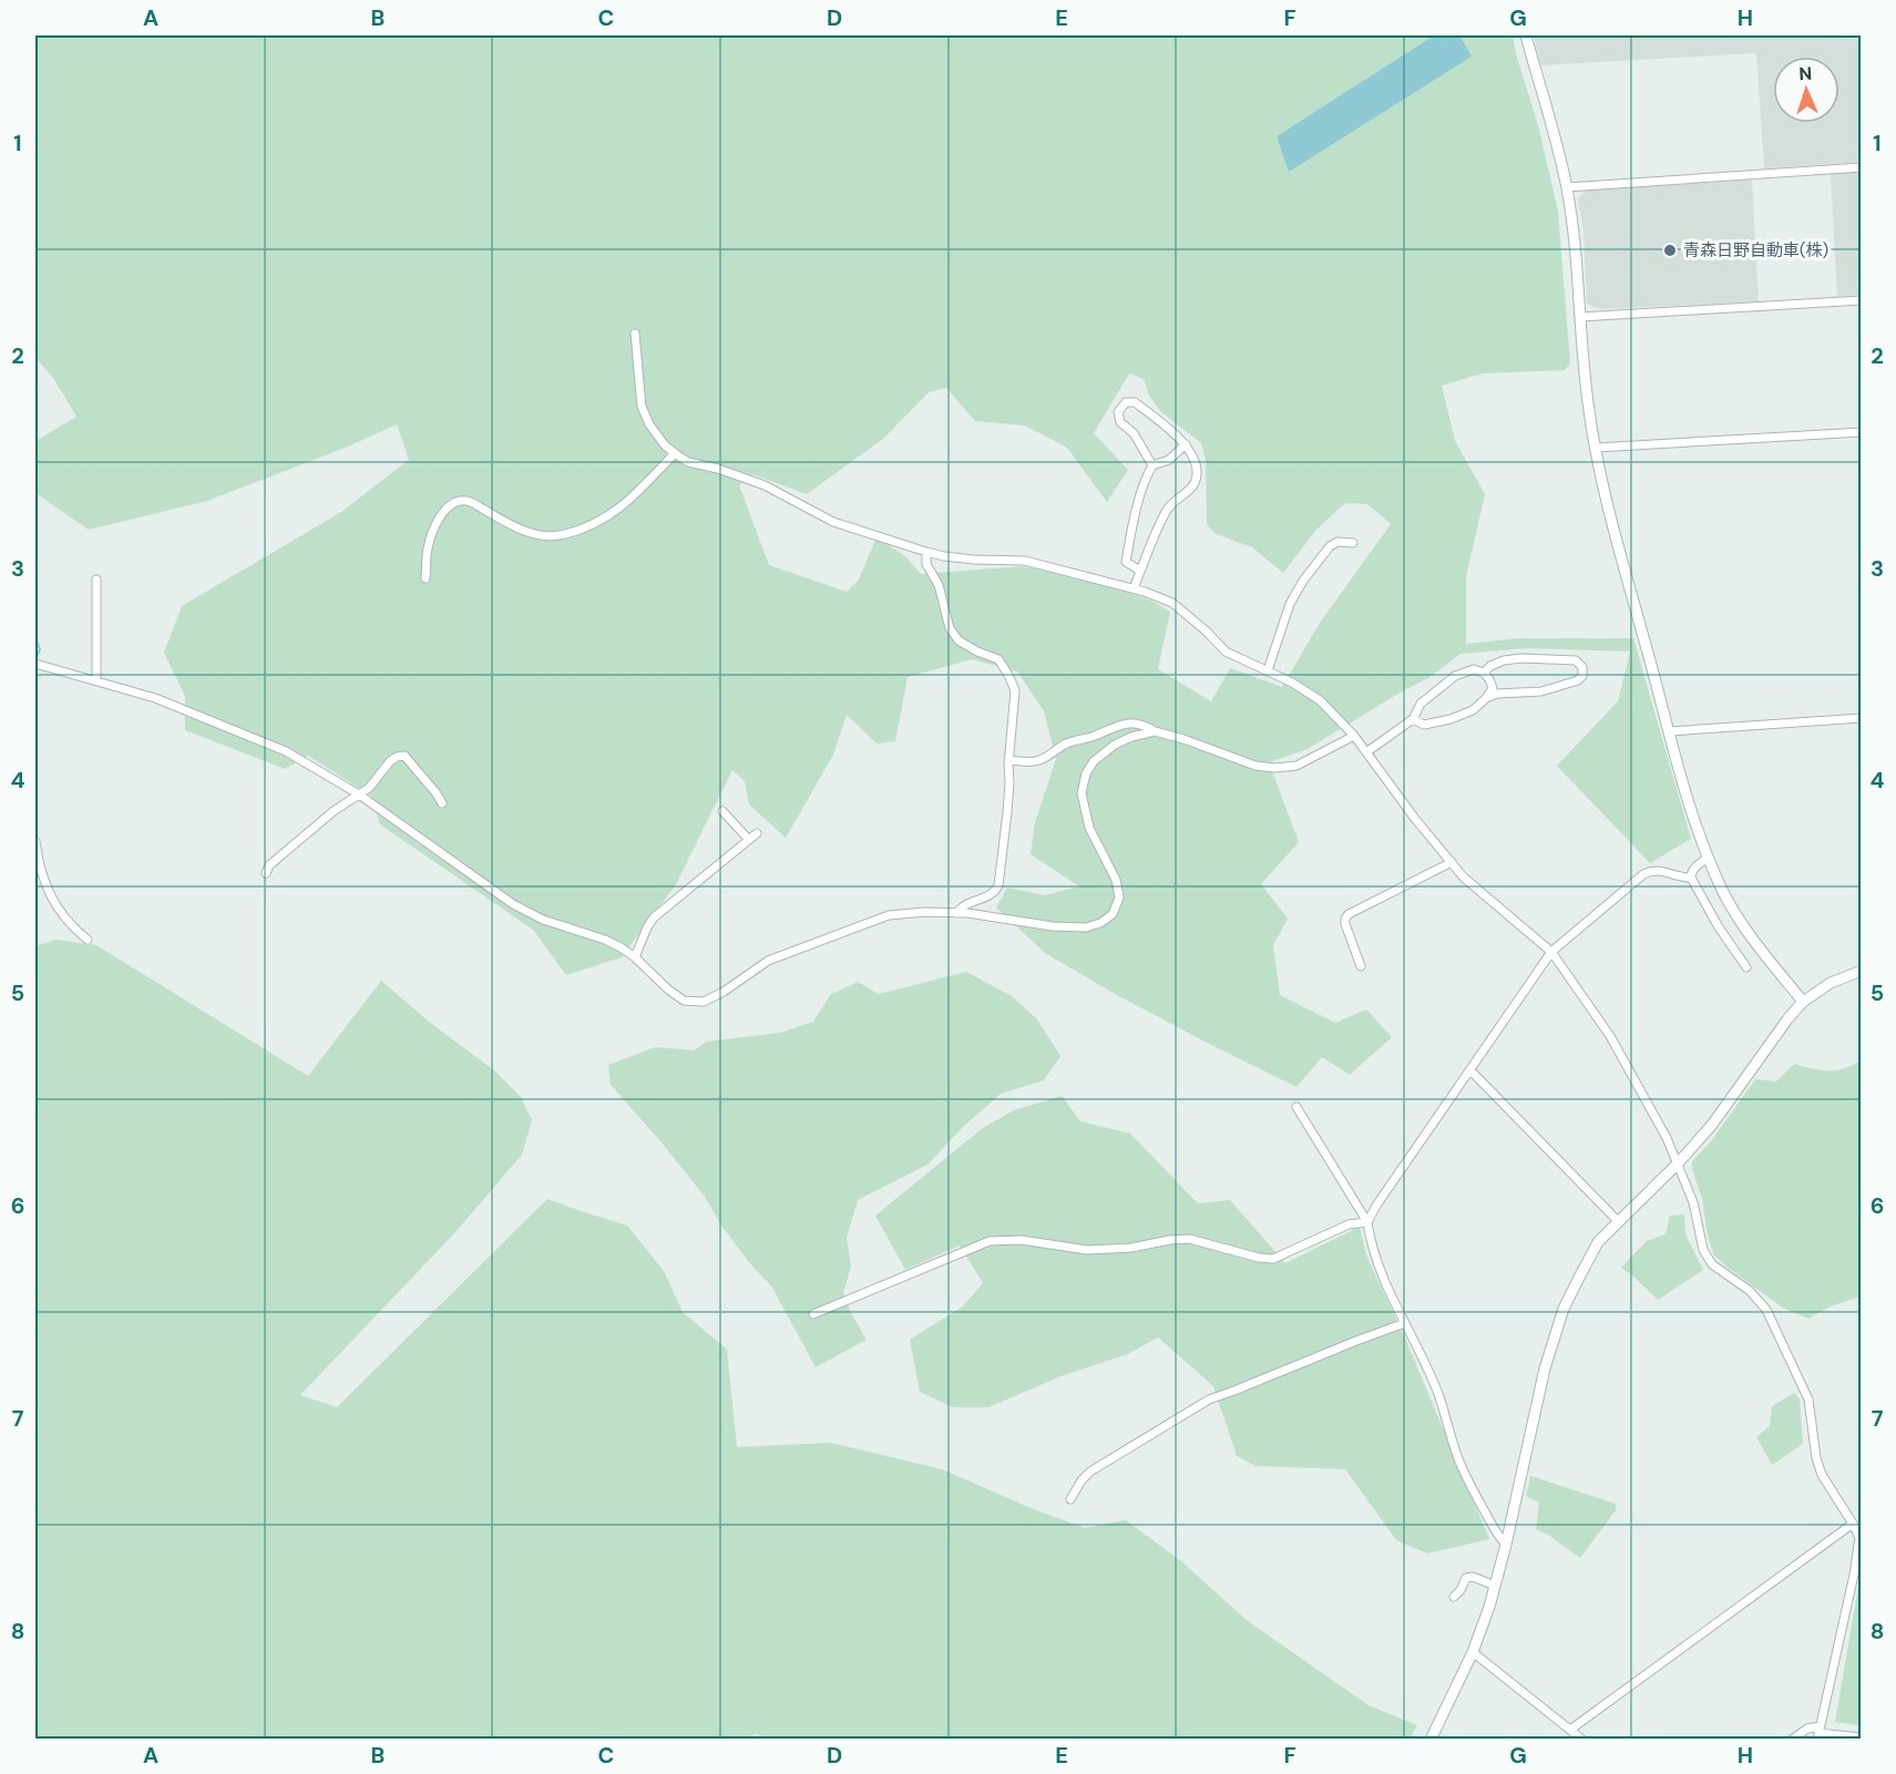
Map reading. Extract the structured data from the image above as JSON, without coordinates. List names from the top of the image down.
{
  "places": ["青森日野自動車(株)"],
  "north": "top",
  "grid": {
    "columns": [
      "A",
      "B",
      "C",
      "D",
      "E",
      "F",
      "G",
      "H"
    ],
    "rows": [
      "1",
      "2",
      "3",
      "4",
      "5",
      "6",
      "7",
      "8"
    ]
  }
}
